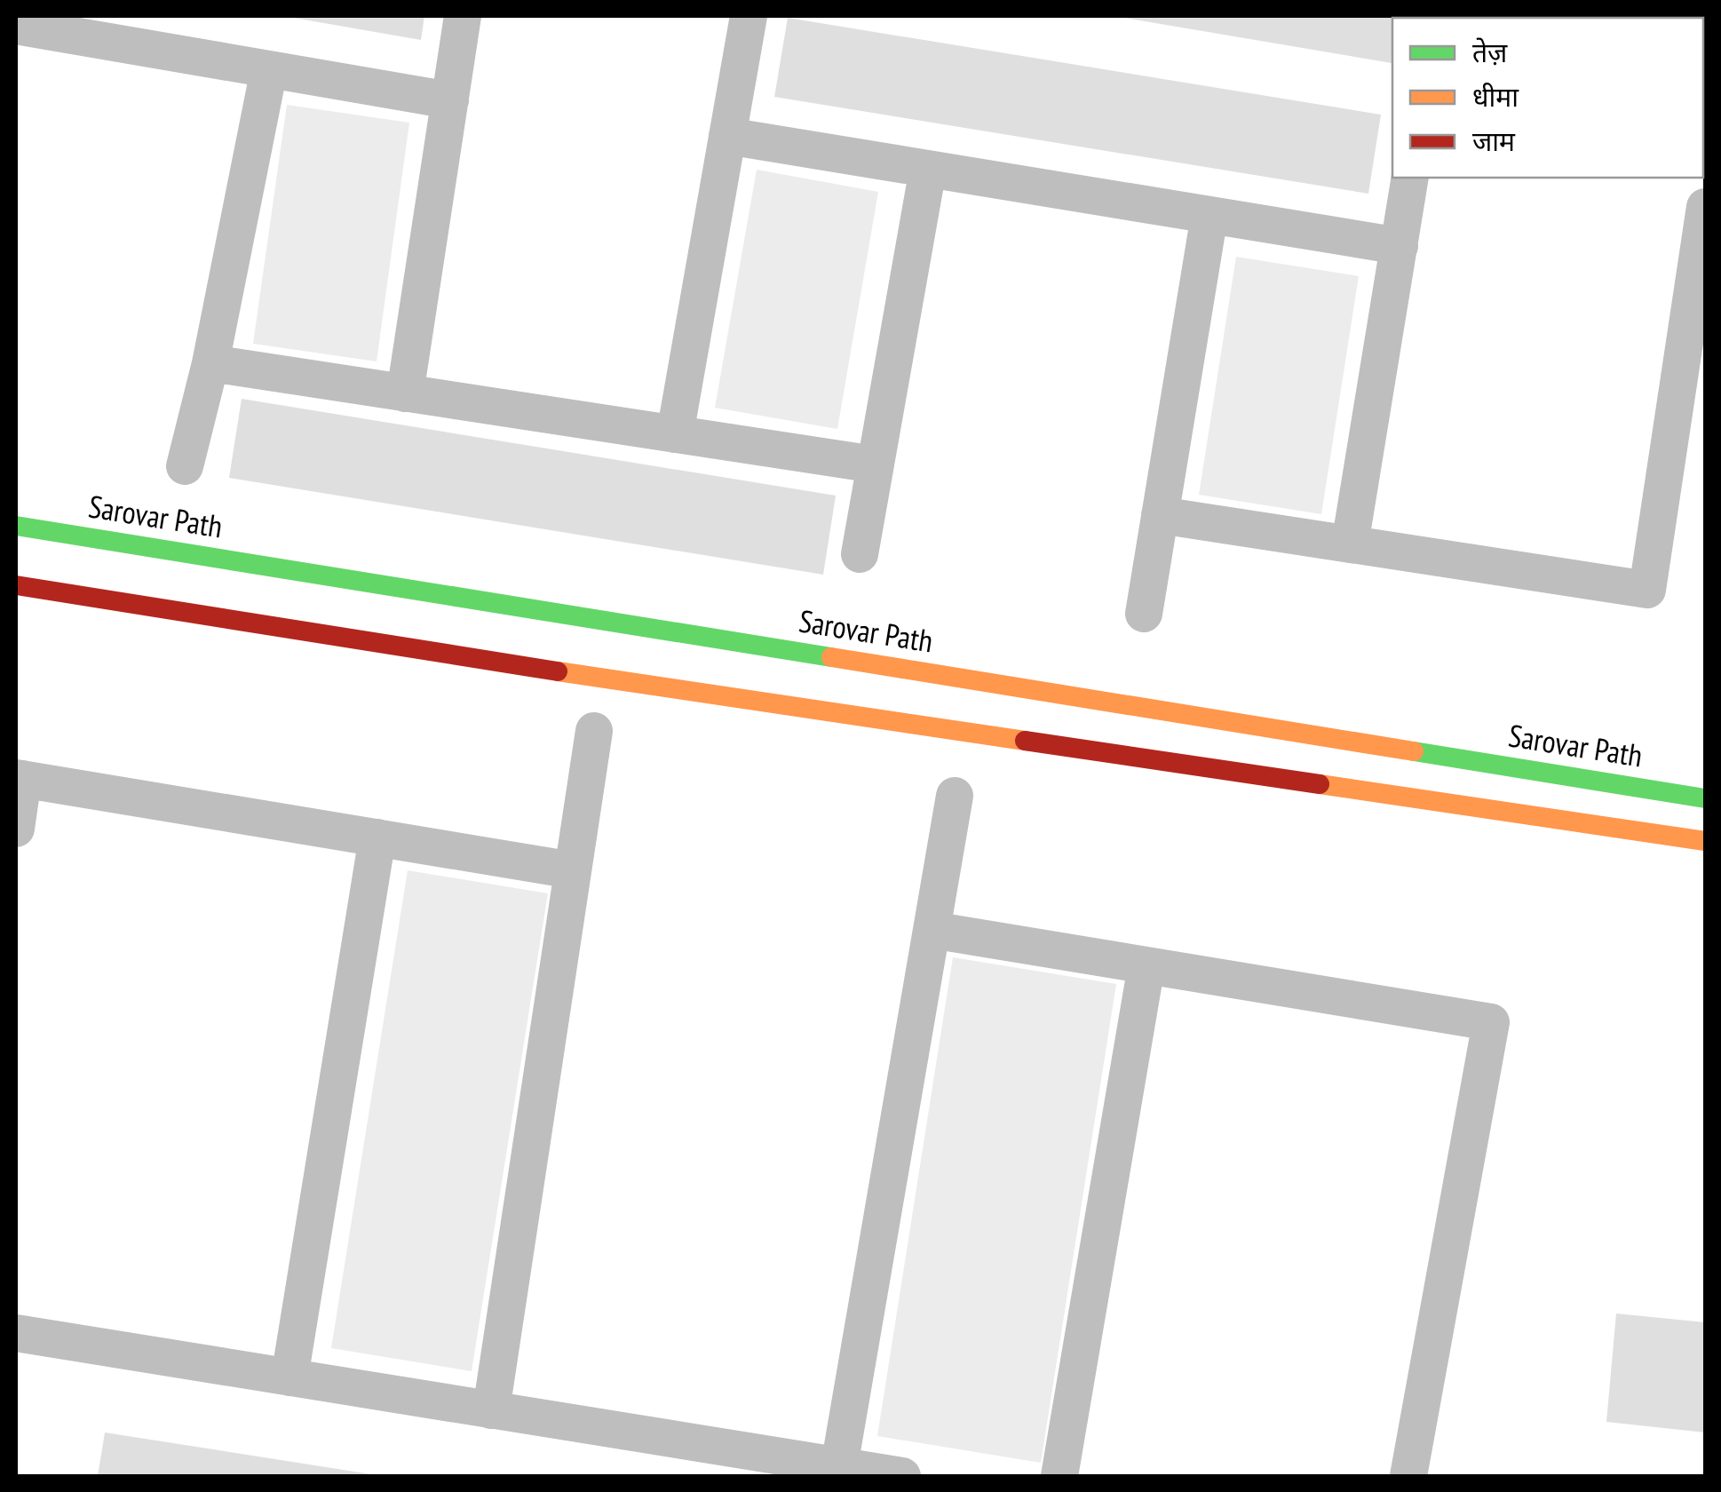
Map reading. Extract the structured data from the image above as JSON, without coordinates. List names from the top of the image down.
{
  "streets": {
    "main road": ["Sarovar Path"]
  },
  "legend": ["तेज़", "धीमा", "जाम"]
}
